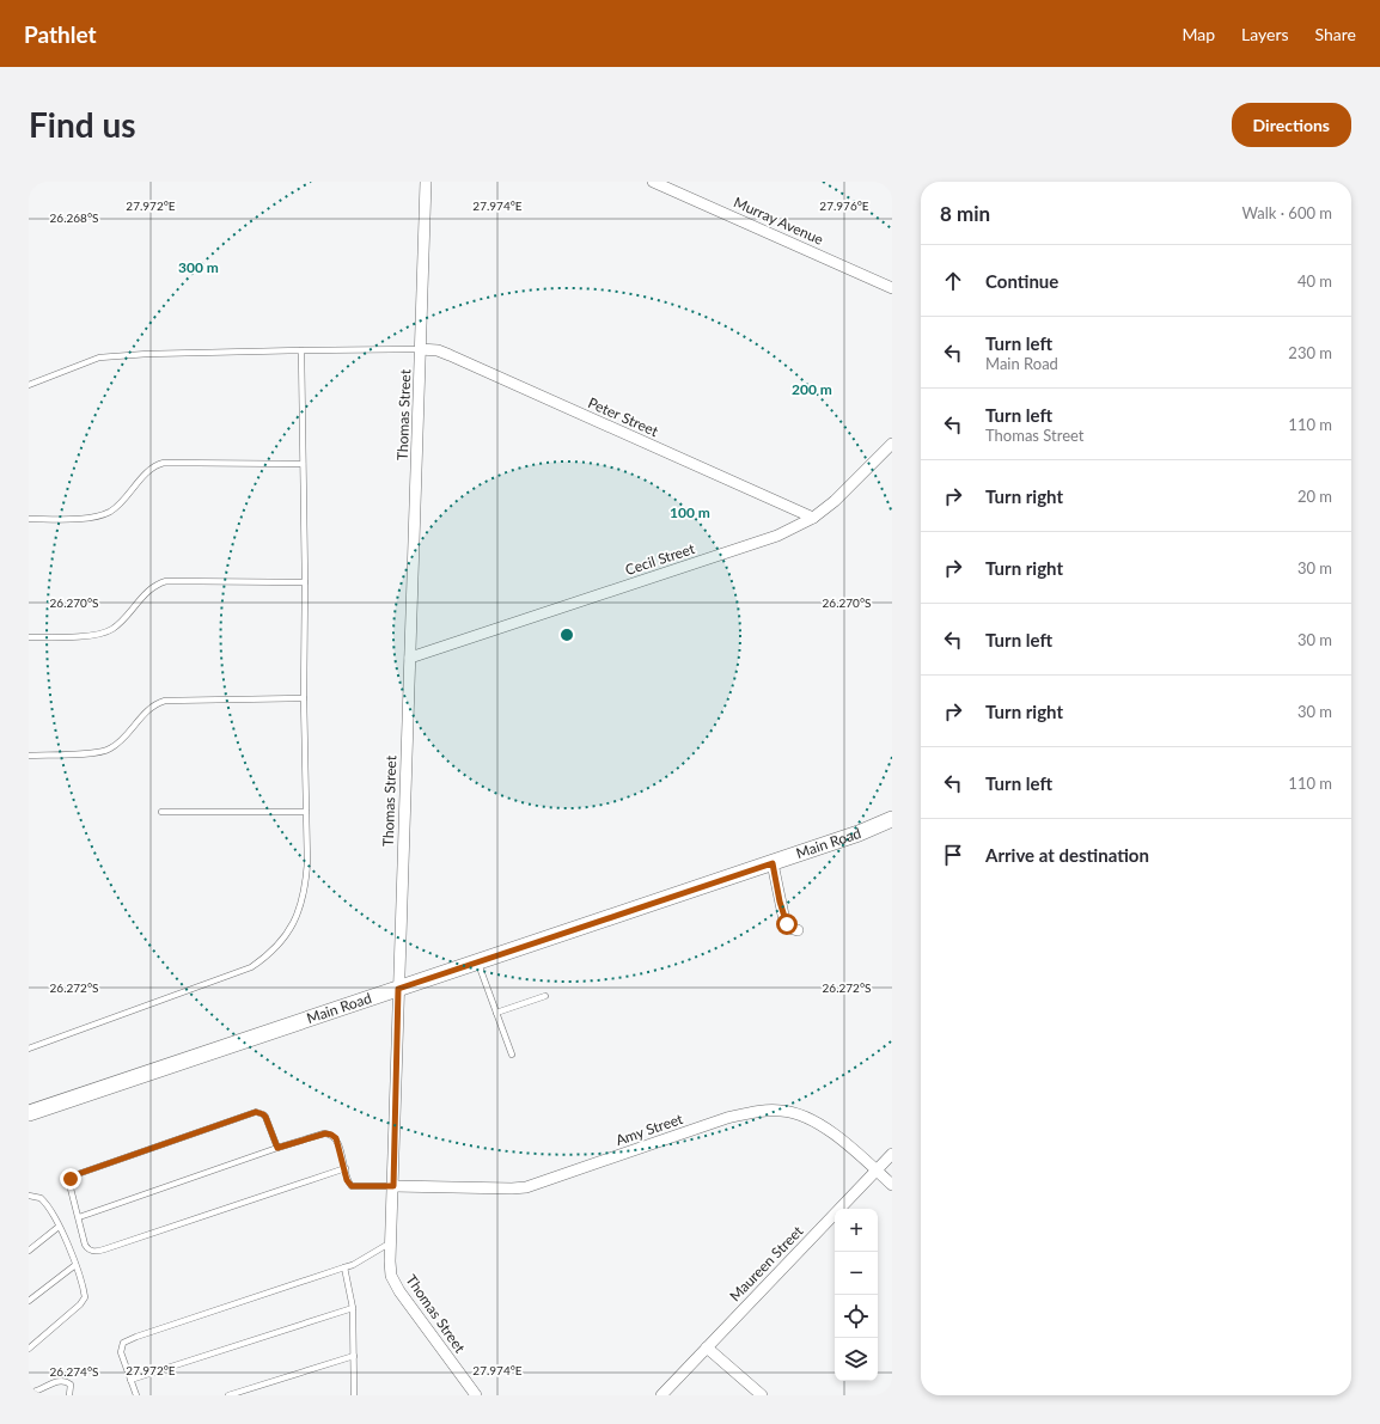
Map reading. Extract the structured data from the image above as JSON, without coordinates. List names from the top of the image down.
{
  "streets": {
    "main road": ["Main Road"],
    "street": [
      "Murray Avenue",
      "Thomas Street",
      "Peter Street",
      "Cecil Street",
      "Amy Street",
      "Maureen Street"
    ]
  },
  "crossings": [
    ["Thomas Street", "Peter Street"],
    ["Thomas Street", "Cecil Street"],
    ["Thomas Street", "Main Road"],
    ["Thomas Street", "Amy Street"],
    ["Peter Street", "Cecil Street"],
    ["Amy Street", "Maureen Street"]
  ],
  "page": {
    "header": "Pathlet",
    "nav": ["Map", "Layers", "Share"],
    "buttons": "Directions",
    "title": "Find us",
    "heading": ["8 min", "Walk · 600 m"],
    "list": [
      ["Continue", "40 m"],
      ["Turn left", "Main Road", "230 m"],
      ["Turn left", "Thomas Street", "110 m"],
      ["Turn right", "20 m"],
      ["Turn right", "30 m"],
      ["Turn left", "30 m"],
      ["Turn right", "30 m"],
      ["Turn left", "110 m"],
      "Arrive at destination"
    ],
    "map_buttons": ["+", "−"]
  },
  "coordinates": [
    "27.972°E",
    "27.974°E",
    "27.976°E",
    "26.268°S",
    "26.270°S",
    "26.272°S",
    "26.274°S"
  ],
  "rings": ["300 m", "200 m", "100 m"]
}
